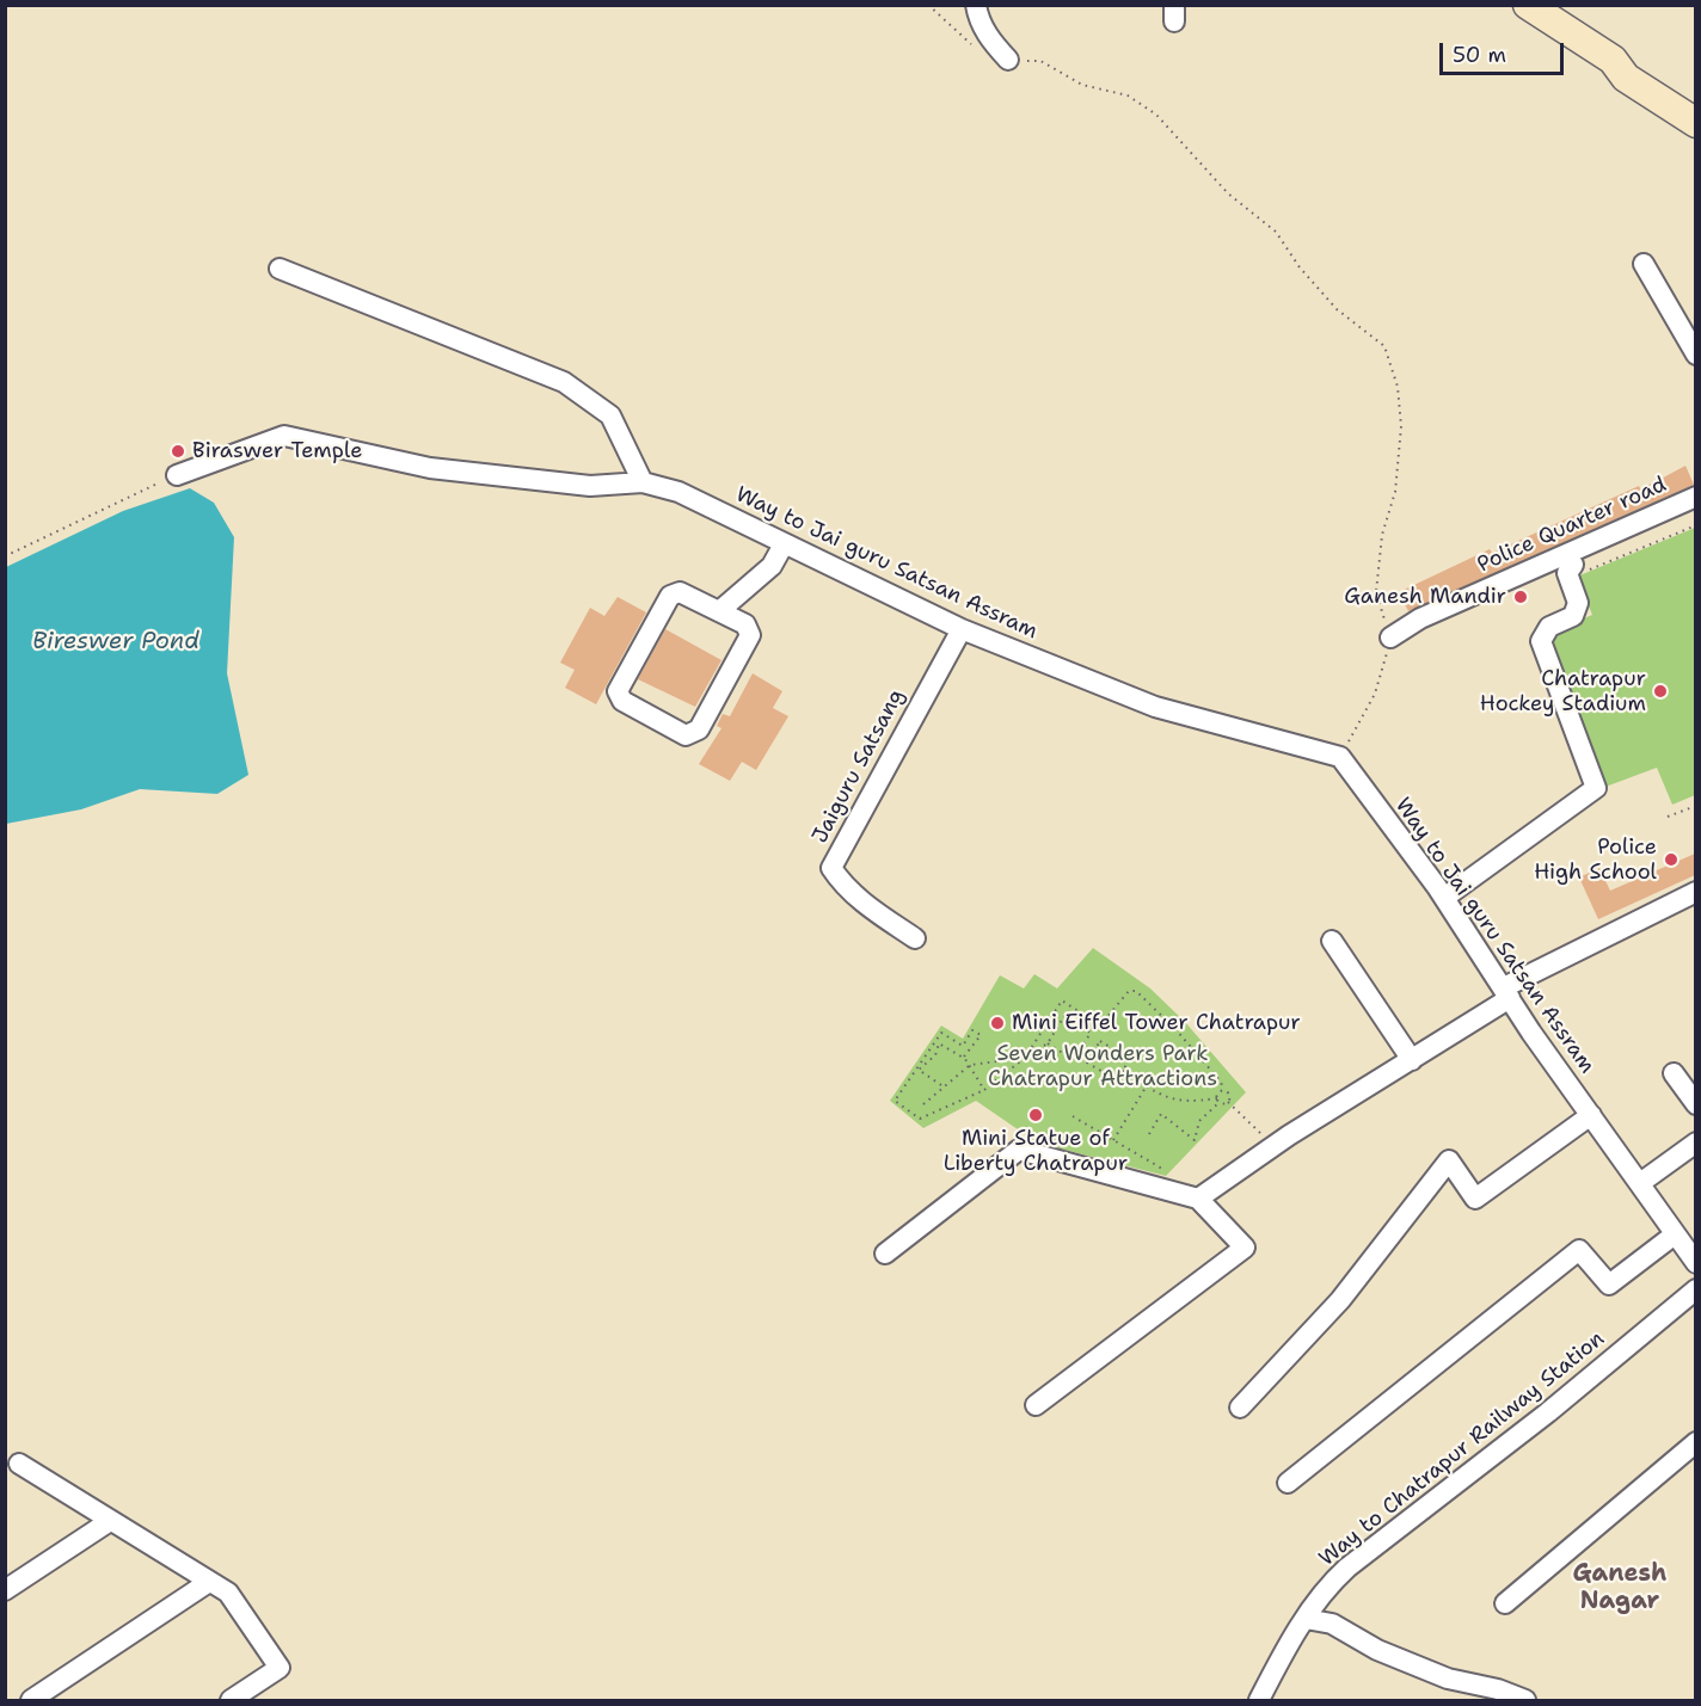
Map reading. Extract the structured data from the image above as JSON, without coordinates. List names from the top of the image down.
{
  "streets": {
    "street": [
      "Police Quarter road",
      "Way to Jai guru Satsan Assram",
      "Jaiguru Satsang",
      "Way to Chatrapur Railway Station"
    ]
  },
  "crossings": [
    ["Way to Jai guru Satsan Assram", "Jaiguru Satsang"]
  ],
  "districts": ["Ganesh Nagar"],
  "water": ["Bireswer Pond"],
  "parks": ["Seven Wonders Park Chatrapur Attractions"],
  "places": [
    "Biraswer Temple",
    "Ganesh Mandir",
    "Chatrapur Hockey Stadium",
    "Police High School",
    "Mini Eiffel Tower Chatrapur",
    "Mini Statue of Liberty Chatrapur"
  ],
  "scale_bar": "50 m"
}
